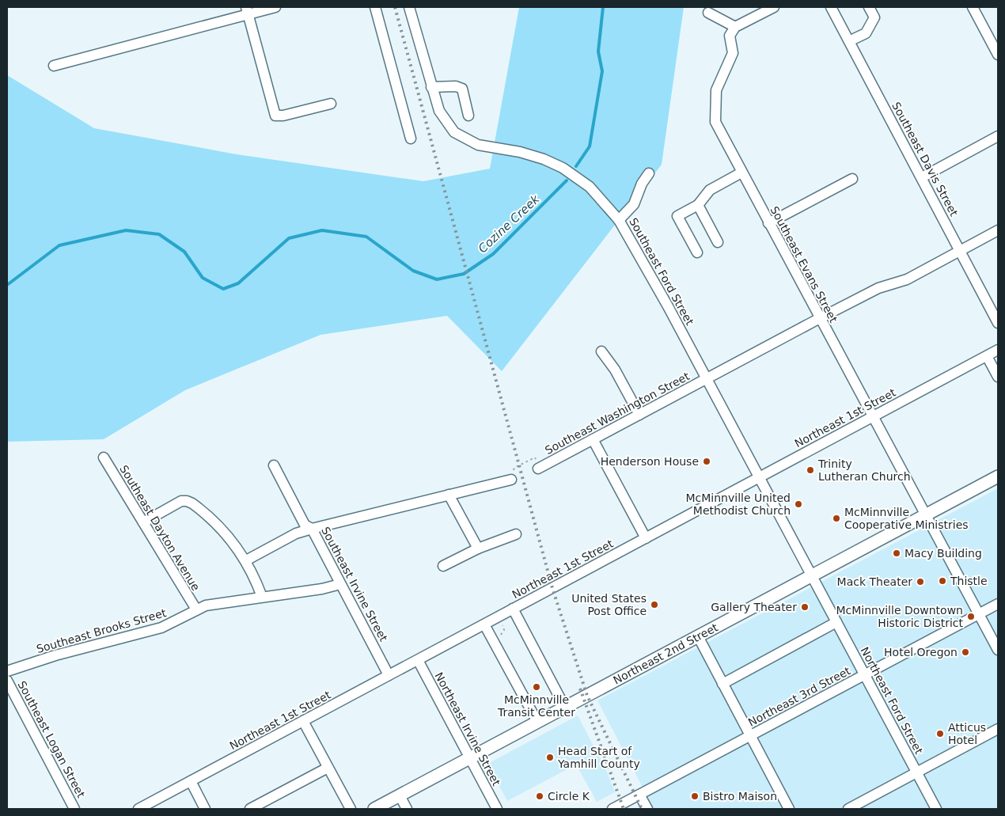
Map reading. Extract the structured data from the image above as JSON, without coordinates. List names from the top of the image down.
{
  "streets": {
    "main road": ["Northeast 2nd Street"],
    "street": [
      "Southeast Davis Street",
      "Southeast Evans Street",
      "Southeast Ford Street",
      "Southeast Washington Street",
      "Northeast 1st Street",
      "Southeast Dayton Avenue",
      "Southeast Irvine Street",
      "Southeast Brooks Street",
      "Northeast 3rd Street",
      "Northeast Ford Street",
      "Northeast Irvine Street",
      "Southeast Logan Street"
    ]
  },
  "crossings": [
    ["Southeast Davis Street", "Southeast Washington Street"],
    ["Southeast Evans Street", "Southeast Washington Street"],
    ["Southeast Evans Street", "Northeast 1st Street"],
    ["Southeast Evans Street", "Northeast 2nd Street"],
    ["Southeast Evans Street", "Northeast 3rd Street"],
    ["Southeast Ford Street", "Southeast Washington Street"],
    ["Southeast Ford Street", "Northeast 1st Street"],
    ["Southeast Ford Street", "Northeast Ford Street"],
    ["Northeast 1st Street", "Southeast Irvine Street"],
    ["Northeast 1st Street", "Northeast Ford Street"],
    ["Northeast 1st Street", "Northeast Irvine Street"],
    ["Southeast Dayton Avenue", "Southeast Brooks Street"],
    ["Southeast Irvine Street", "Southeast Brooks Street"],
    ["Northeast 2nd Street", "Northeast Ford Street"],
    ["Northeast 2nd Street", "Northeast Irvine Street"],
    ["Northeast 3rd Street", "Northeast Ford Street"]
  ],
  "water": ["Cozine Creek"],
  "places": [
    "Henderson House",
    "Trinity Lutheran Church",
    "McMinnville United Methodist Church",
    "McMinnville Cooperative Ministries",
    "Macy Building",
    "Thistle",
    "Mack Theater",
    "United States Post Office",
    "Gallery Theater",
    "McMinnville Downtown Historic District",
    "Hotel Oregon",
    "McMinnville Transit Center",
    "Atticus Hotel",
    "Head Start of Yamhill County",
    "Circle K",
    "Bistro Maison"
  ]
}
